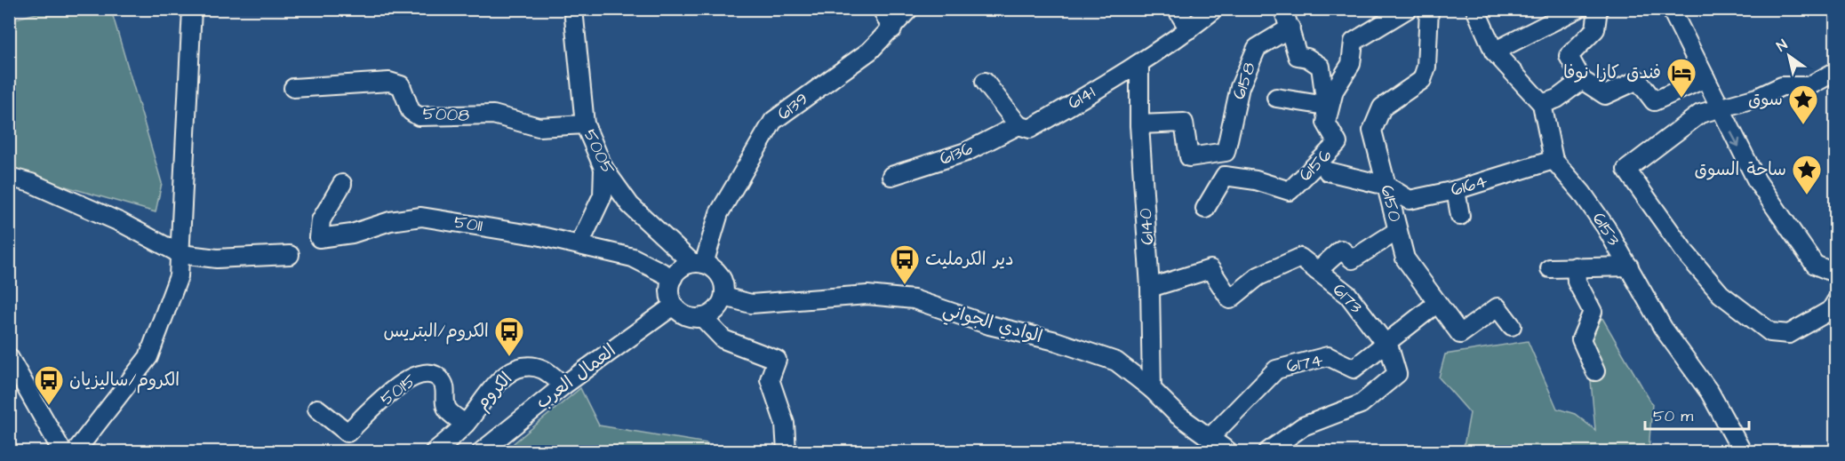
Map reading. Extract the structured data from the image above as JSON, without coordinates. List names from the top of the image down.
{
  "streets": {
    "street": [
      "6158",
      "6141",
      "6139",
      "5008",
      "5005",
      "6136",
      "6156",
      "6164",
      "6150",
      "5011",
      "6140",
      "6153",
      "6173",
      "الوادي الجواني",
      "6174",
      "العمال العرب",
      "5015",
      "الكروم"
    ]
  },
  "crossings": [
    ["6158", "6140"],
    ["6141", "6136"],
    ["6141", "6140"],
    ["6139", "5005"],
    ["6139", "5011"],
    ["6139", "الوادي الجواني"],
    ["6139", "العمال العرب"],
    ["5008", "5005"],
    ["5005", "5011"],
    ["5005", "الوادي الجواني"],
    ["5005", "العمال العرب"],
    ["6164", "6150"],
    ["6164", "6153"],
    ["6150", "6174"],
    ["5011", "الوادي الجواني"],
    ["5011", "العمال العرب"],
    ["6140", "6173"],
    ["6140", "الوادي الجواني"],
    ["6173", "6174"],
    ["الوادي الجواني", "6174"],
    ["الوادي الجواني", "العمال العرب"],
    ["العمال العرب", "الكروم"],
    ["5015", "الكروم"]
  ],
  "places": {
    "hotel": ["فندق كازا نوفا"],
    "place": ["سوق", "ساحة السوق"],
    "bus stop": ["دير الكرمليت", "الكروم/البتريس", "الكروم/ساليزيان"]
  },
  "scale_bar": "50 m",
  "north": "top left"
}
